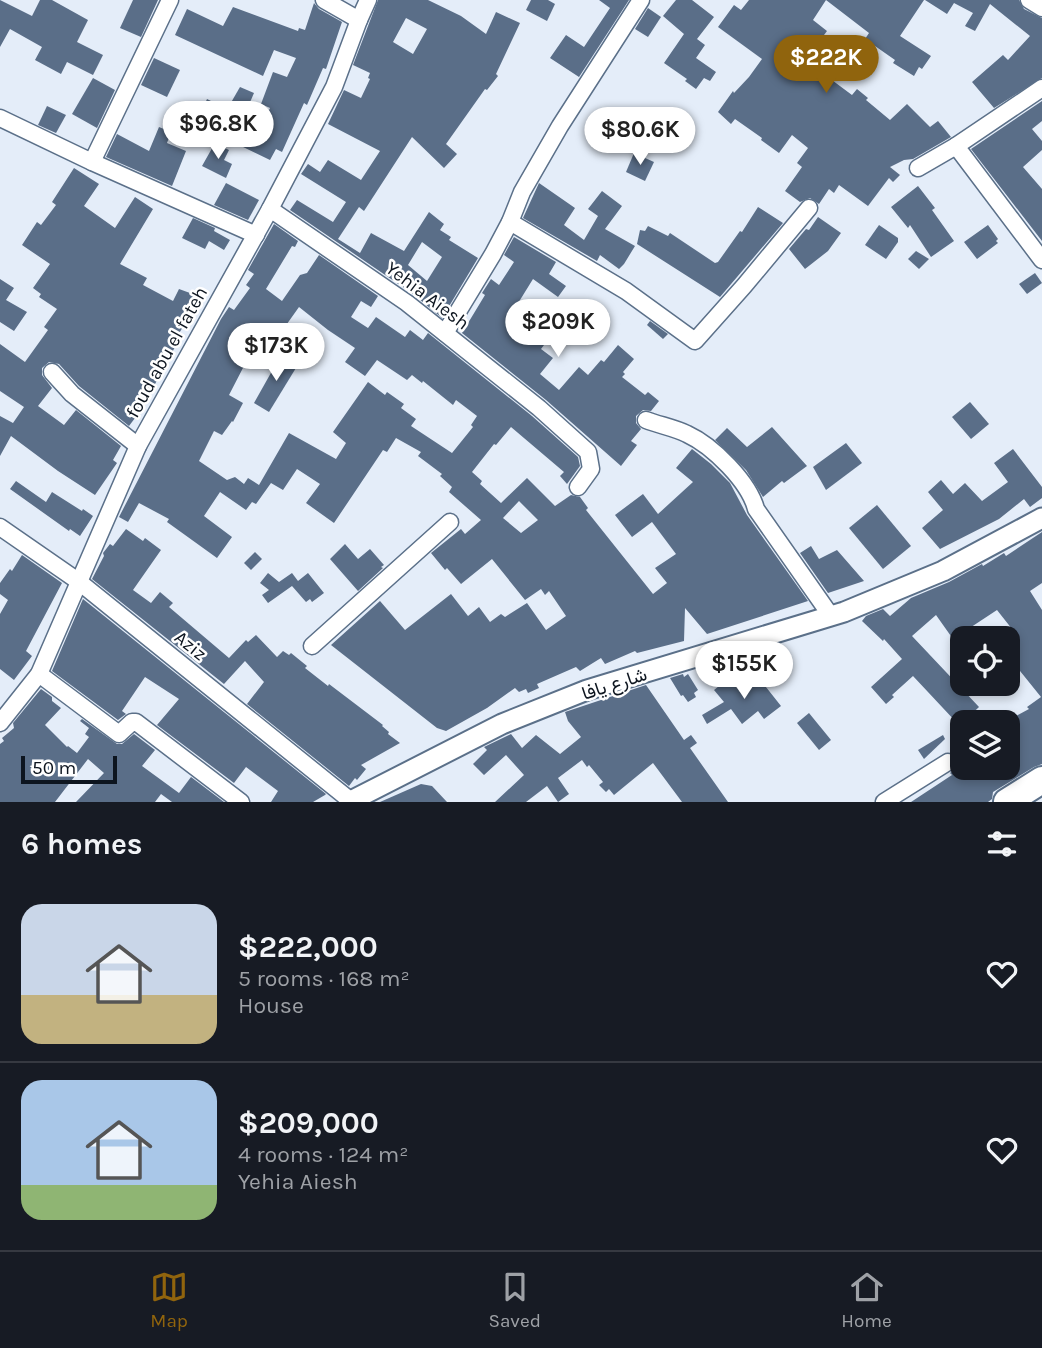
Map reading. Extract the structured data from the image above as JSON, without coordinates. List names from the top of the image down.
{
  "streets": {
    "street": [
      "Yehia Aiesh",
      "foud abu el fateh",
      "Aziz",
      "شارع يافا"
    ]
  },
  "crossings": [
    ["Yehia Aiesh", "foud abu el fateh"],
    ["foud abu el fateh", "Aziz"],
    ["Aziz", "شارع يافا"]
  ],
  "scale_bar": "50 m",
  "page": {
    "price": [
      "$222K",
      "$96.8K",
      "$80.6K",
      "$209K",
      "$173K",
      "$155K"
    ],
    "scale": "50 m",
    "heading": "6 homes",
    "list": [
      {
        "name": "$222,000",
        "note": "5 rooms · 168 m² · House"
      },
      {
        "name": "$209,000",
        "note": "4 rooms · 124 m² · Yehia Aiesh"
      }
    ],
    "tabs": ["Map", "Saved", "Home"]
  }
}
